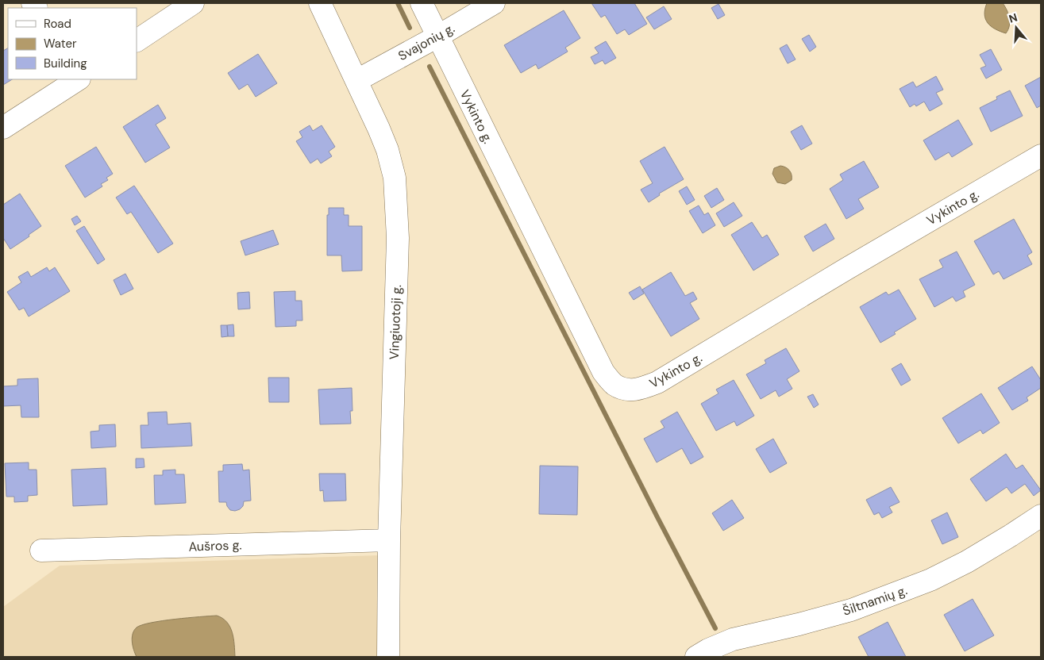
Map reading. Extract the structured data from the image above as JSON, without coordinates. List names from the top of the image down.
{
  "streets": {
    "street": [
      "Svajonių g.",
      "Vykinto g.",
      "Vingiuotoji g.",
      "Aušros g.",
      "Šiltnamių g."
    ]
  },
  "crossings": [
    ["Svajonių g.", "Vykinto g."],
    ["Svajonių g.", "Vingiuotoji g."],
    ["Vingiuotoji g.", "Aušros g."]
  ],
  "legend": ["Road", "Water", "Building"],
  "north": "top"
}
